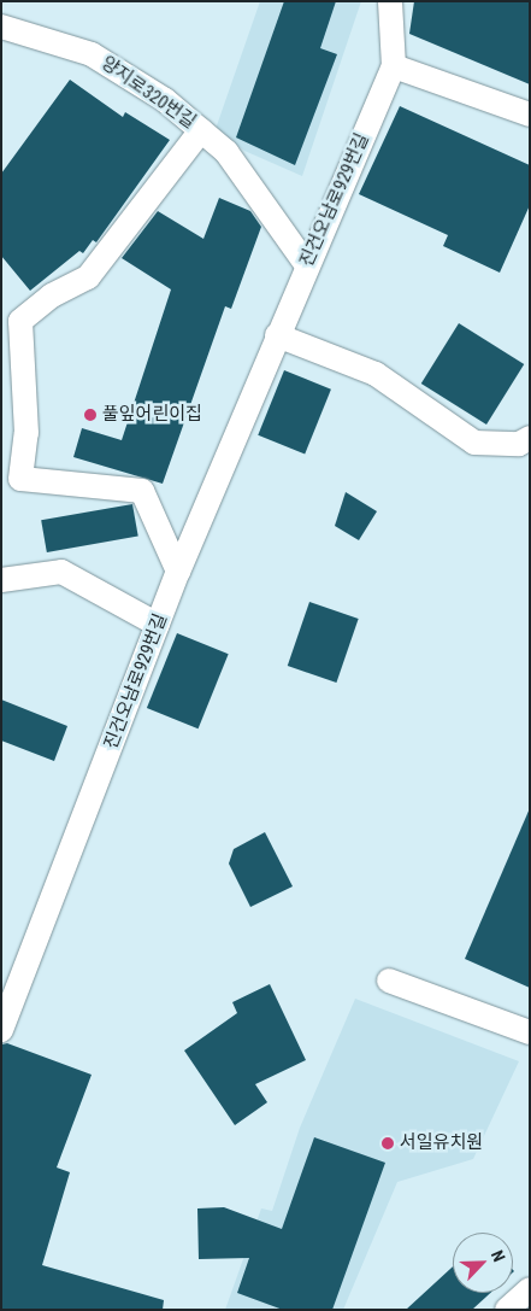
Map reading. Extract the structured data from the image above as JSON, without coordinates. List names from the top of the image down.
{
  "streets": {
    "lane": ["양지로320번길", "진건오남로929번길"]
  },
  "crossings": [
    ["양지로320번길", "진건오남로929번길"]
  ],
  "places": ["풀잎어린이집", "서일유치원"],
  "north": "top right"
}
